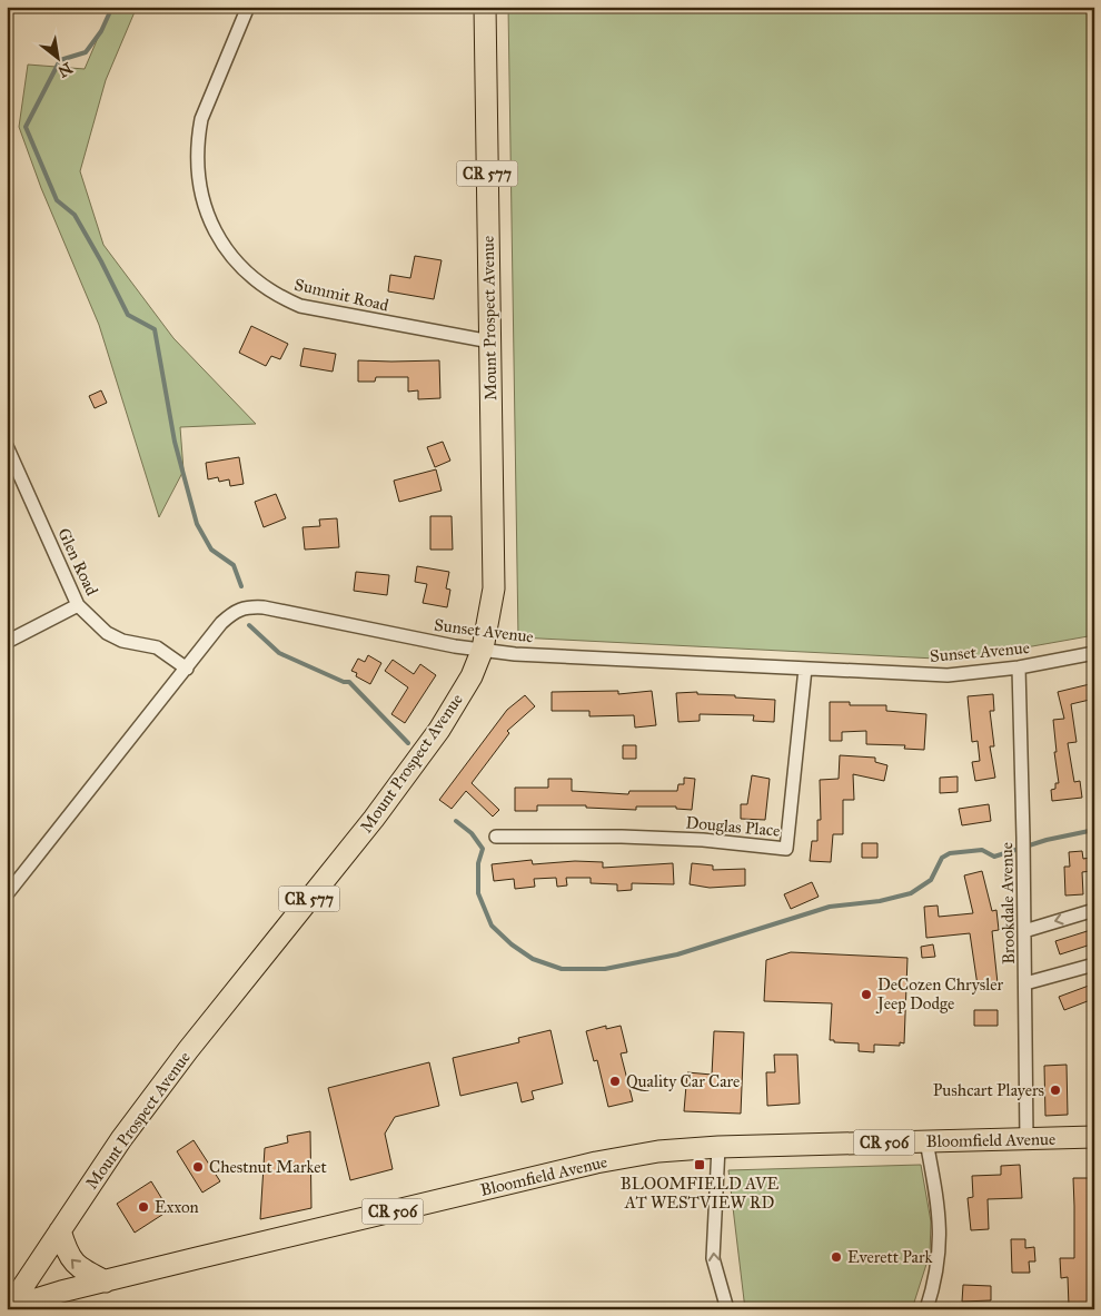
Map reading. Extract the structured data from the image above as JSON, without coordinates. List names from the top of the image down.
{
  "streets": {
    "main road": [
      "CR 577",
      "Mount Prospect Avenue",
      "Bloomfield Avenue",
      "CR 506"
    ],
    "street": [
      "Summit Road",
      "Glen Road",
      "Sunset Avenue",
      "Douglas Place",
      "Brookdale Avenue"
    ]
  },
  "crossings": [
    ["Summit Road", "Mount Prospect Avenue"],
    ["Mount Prospect Avenue", "Sunset Avenue"],
    ["Mount Prospect Avenue", "Bloomfield Avenue"],
    ["Glen Road", "Sunset Avenue"],
    ["Sunset Avenue", "Douglas Place"],
    ["Sunset Avenue", "Brookdale Avenue"],
    ["Brookdale Avenue", "Bloomfield Avenue"]
  ],
  "places": {
    "other": [
      "DeCozen Chrysler Jeep Dodge",
      "Quality Car Care",
      "Pushcart Players",
      "Chestnut Market",
      "Exxon",
      "Everett Park"
    ],
    "transit": ["BLOOMFIELD AVE AT WESTVIEW RD"]
  },
  "north": "bottom right"
}
